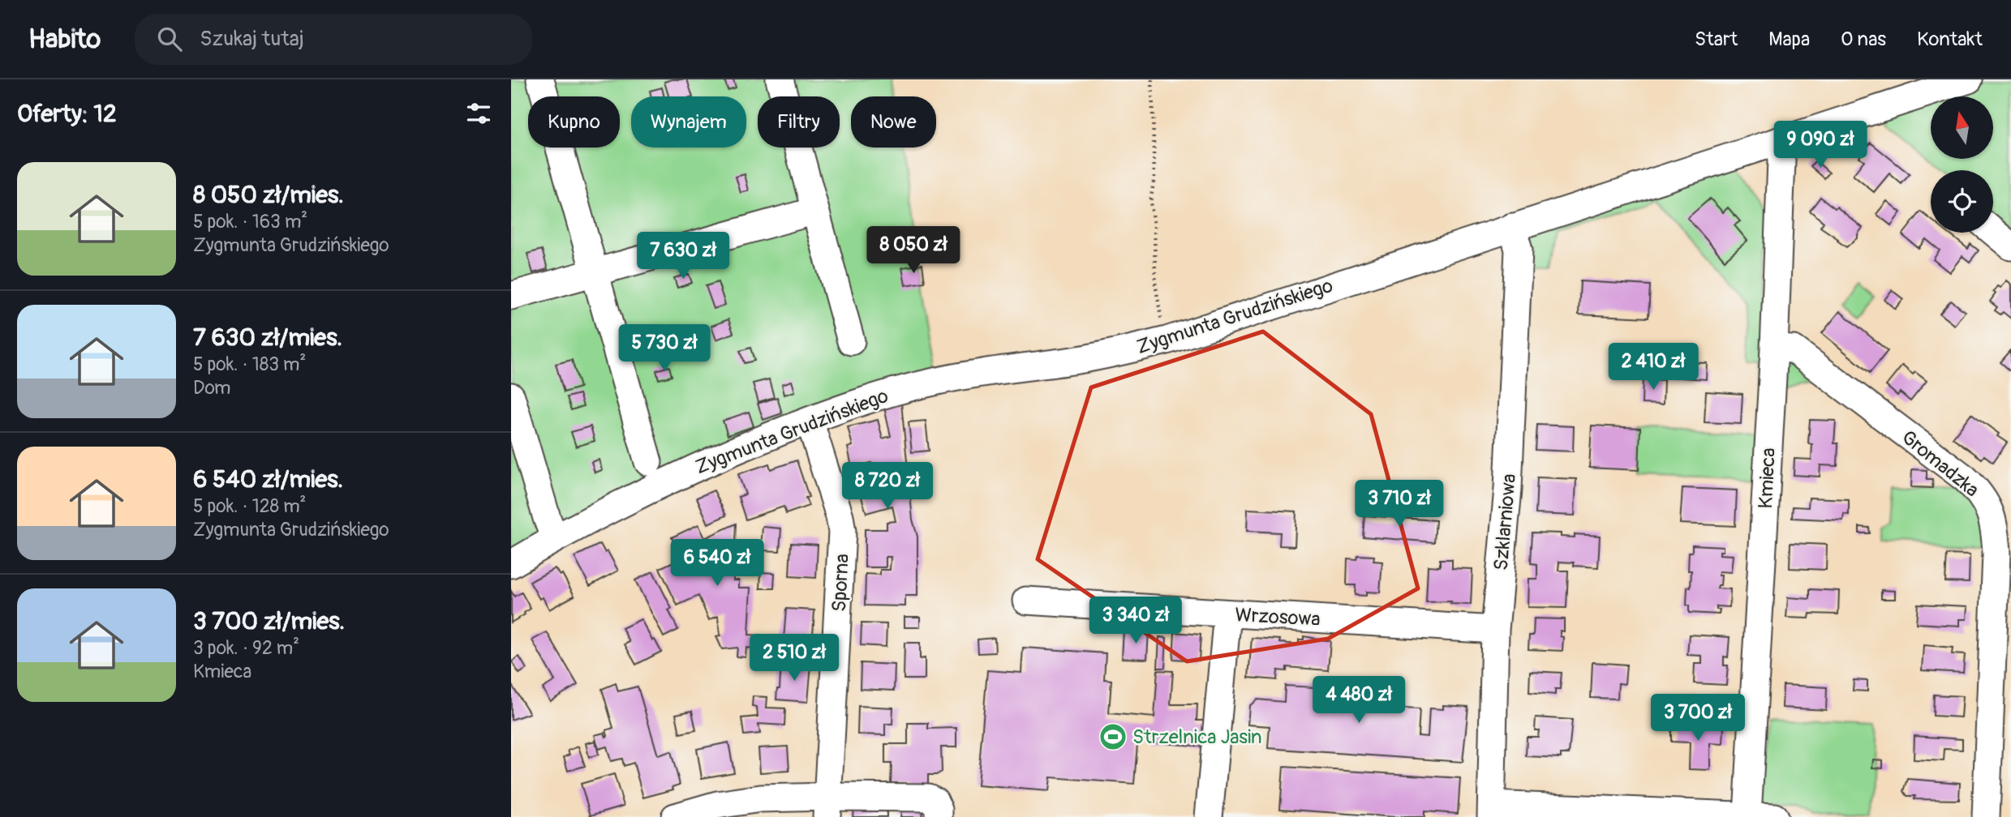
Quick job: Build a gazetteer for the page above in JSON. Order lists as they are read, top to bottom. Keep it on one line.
{"streets":{"street":["Zygmunta Grudzińskiego","Gromadzka","Kmieca","Szklarniowa","Sporna","Wrzosowa"]},"crossings":[["Zygmunta Grudzińskiego","Kmieca"],["Zygmunta Grudzińskiego","Szklarniowa"],["Zygmunta Grudzińskiego","Sporna"],["Gromadzka","Kmieca"],["Szklarniowa","Wrzosowa"]],"places":{"sports":["Strzelnica Jasin"]},"north":"top","page":{"header":"Habito","search":"Szukaj tutaj","nav":["Start","Mapa","O nas","Kontakt"],"heading":"Oferty: 12","chip":["Kupno","Wynajem","Filtry","Nowe"],"price":["9 090 zł","8 050 zł","7 630 zł","5 730 zł","2 410 zł","8 720 zł","3 710 zł","6 540 zł","3 340 zł","2 510 zł","4 480 zł","3 700 zł"],"list":[{"name":"8 050 zł/mies.","note":"5 pok. · 163 m² · Zygmunta Grudzińskiego"},{"name":"7 630 zł/mies.","note":"5 pok. · 183 m² · Dom"},{"name":"6 540 zł/mies.","note":"5 pok. · 128 m² · Zygmunta Grudzińskiego"},{"name":"3 700 zł/mies.","note":"3 pok. · 92 m² · Kmieca"}]}}
